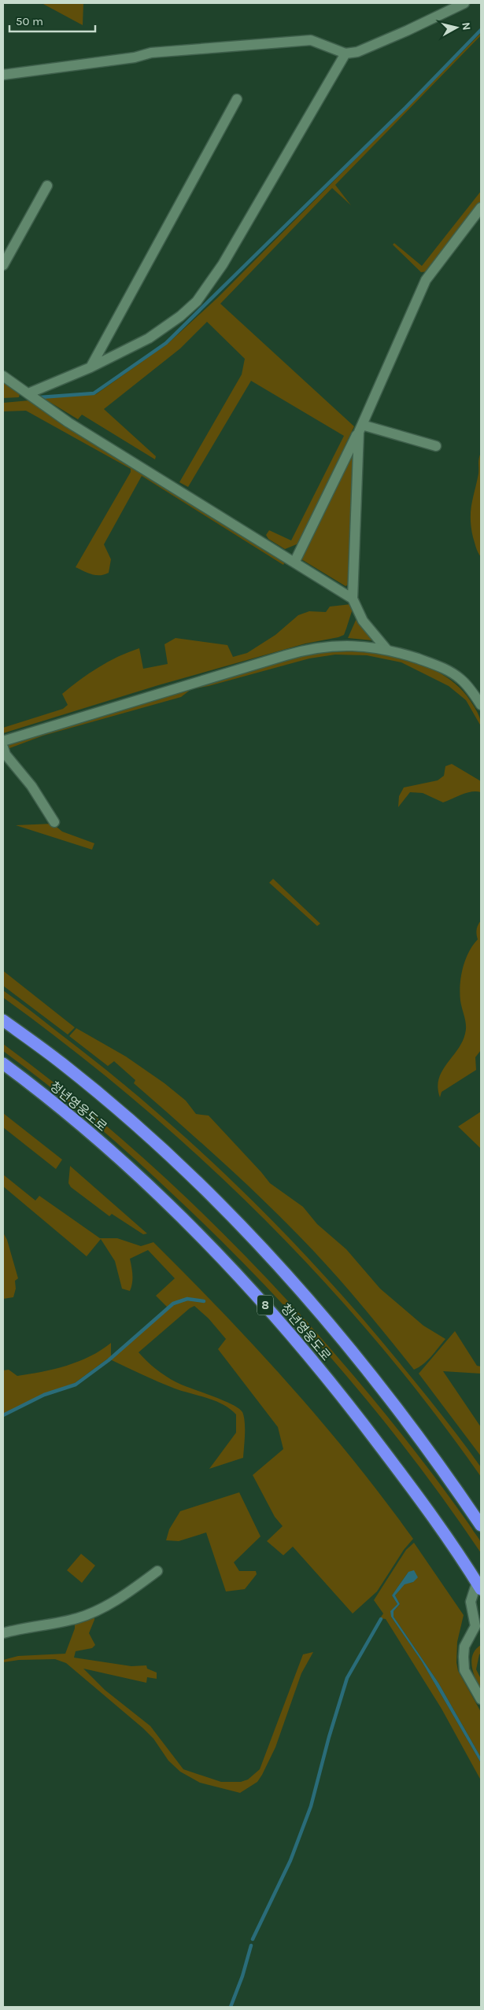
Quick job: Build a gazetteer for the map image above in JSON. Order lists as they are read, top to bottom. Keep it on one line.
{"streets":{"highway":["청년영웅도로","8"]},"scale_bar":"50 m","north":"right"}
